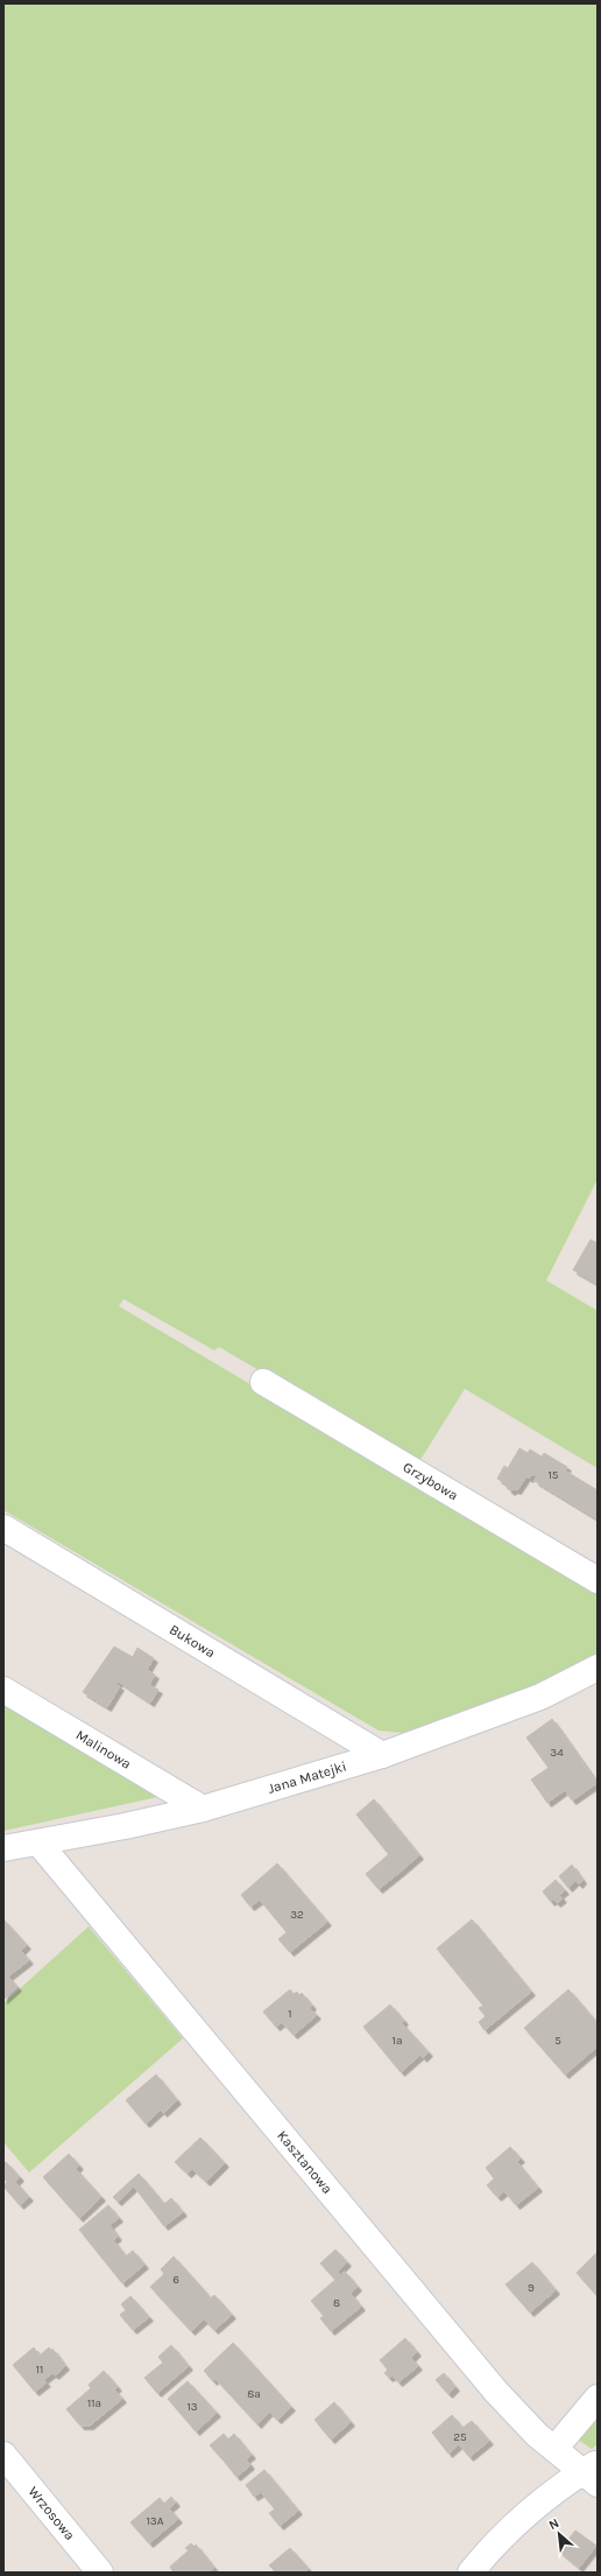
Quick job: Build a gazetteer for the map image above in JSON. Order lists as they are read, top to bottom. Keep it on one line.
{"streets":{"street":["Grzybowa","Bukowa","Malinowa","Jana Matejki","Kasztanowa","Wrzosowa"]},"crossings":[["Bukowa","Jana Matejki"],["Malinowa","Jana Matejki"],["Jana Matejki","Kasztanowa"]],"house_numbers":["15","34","32","1","1a","5","6","9","8","11","8a","11a","13","25","13A"],"north":"top left"}
